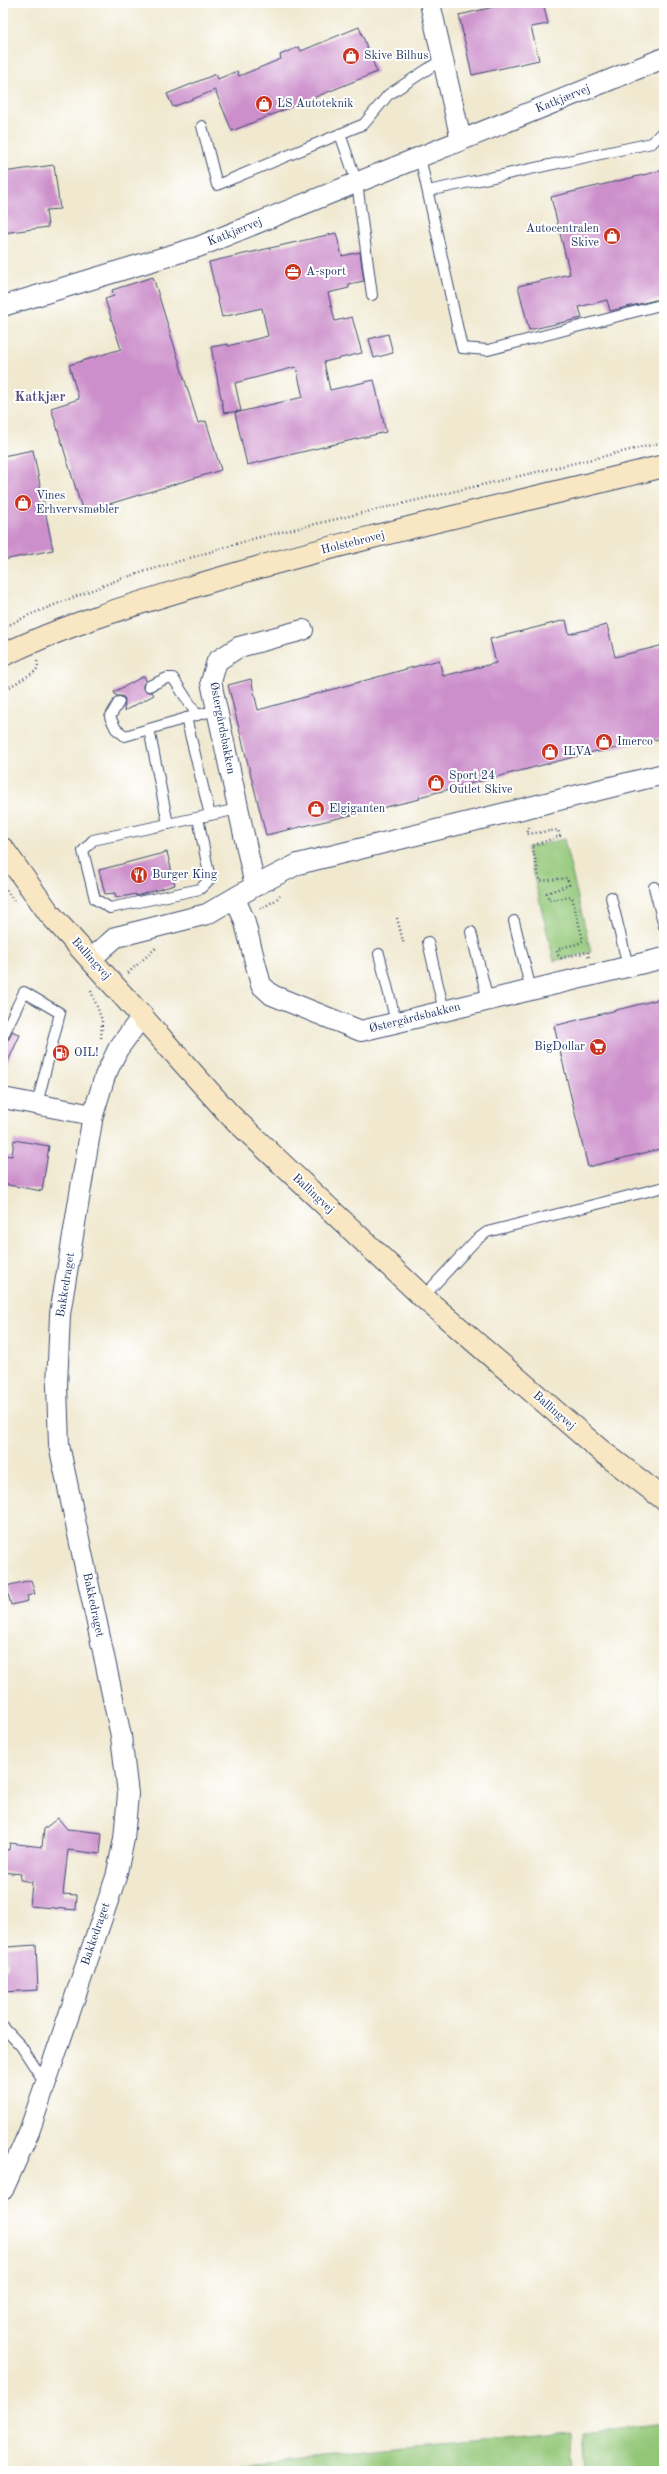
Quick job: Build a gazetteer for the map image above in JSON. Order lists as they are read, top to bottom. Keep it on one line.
{"streets":{"main road":["Holstebrovej","Ballingvej"],"street":["Katkjærvej","Østergårdsbakken","Bakkedraget"]},"crossings":[["Ballingvej","Bakkedraget"]],"districts":["Katkjær"],"places":{"shop":["Skive Bilhus","LS Autoteknik","Autocentralen Skive","Vines Erhvervsmøbler","Imerco","ILVA","Sport 24 Outlet Skive","Elgiganten"],"office":["A-sport"],"restaurant":["Burger King"],"supermarket":["BigDollar"],"fuel station":["OIL!"]}}
